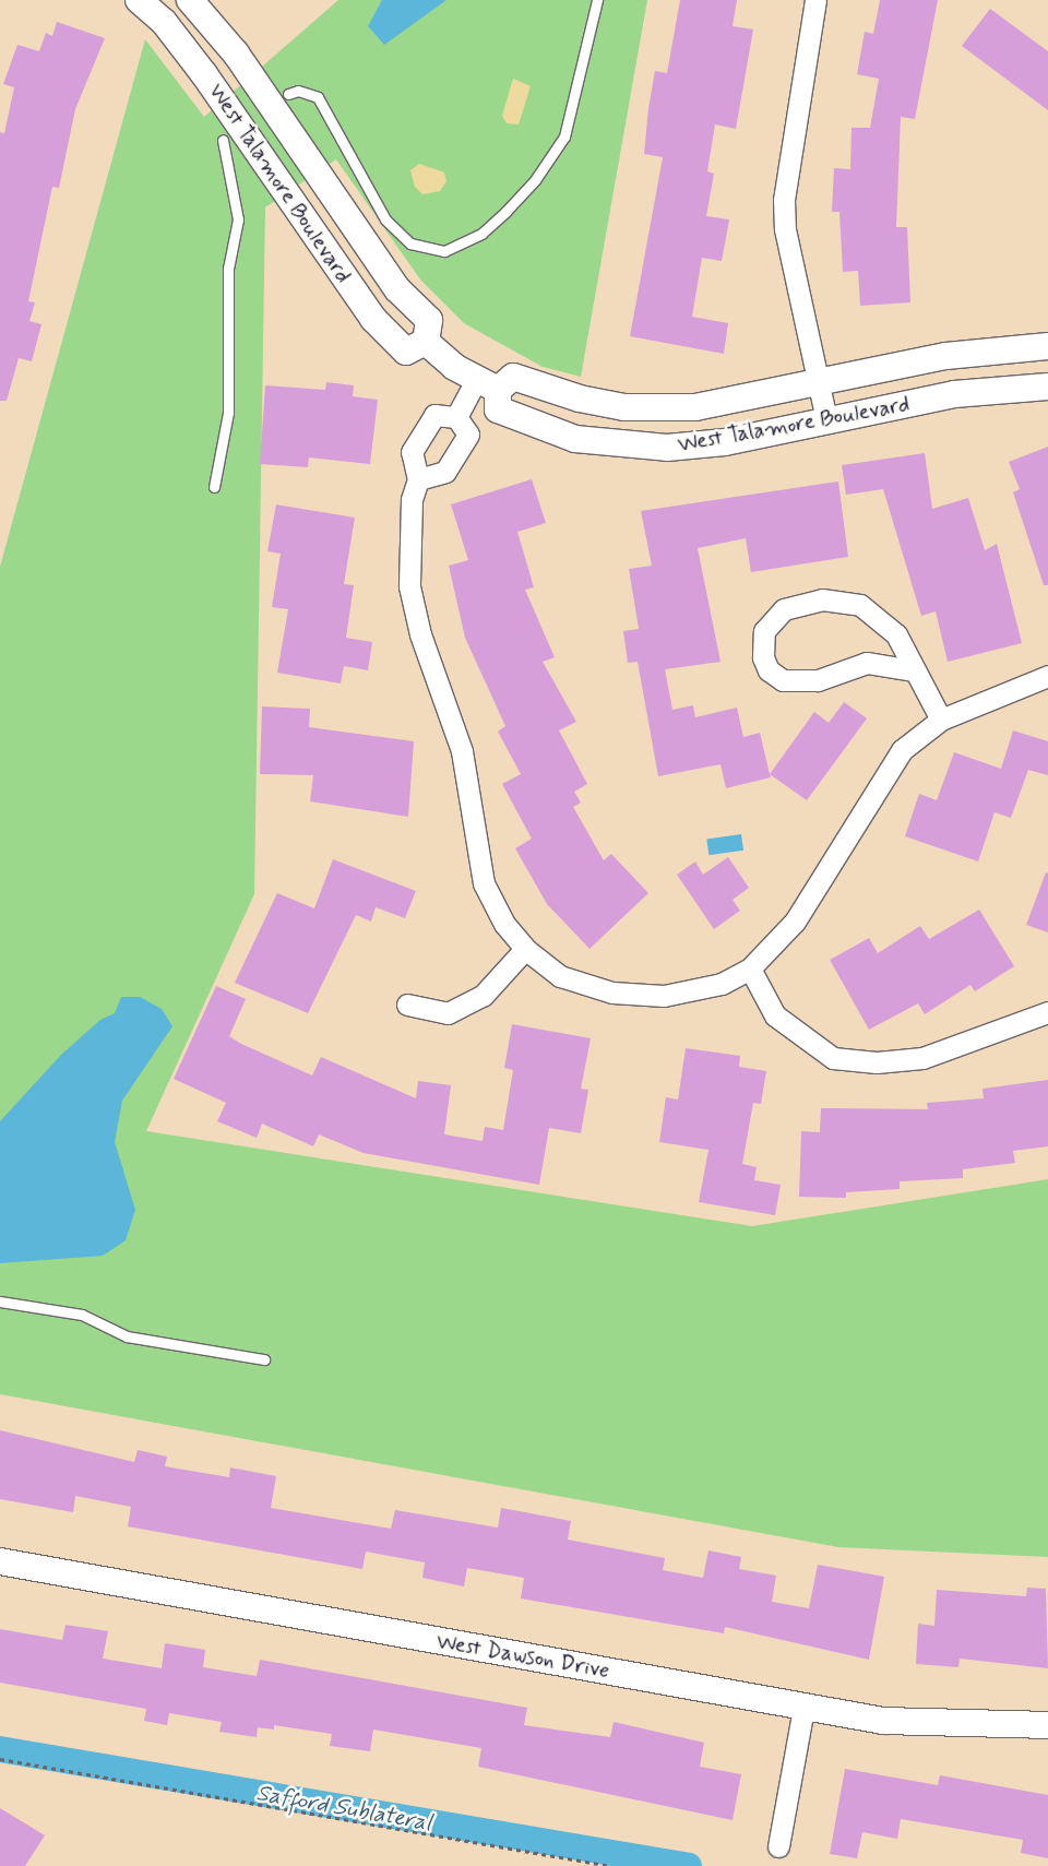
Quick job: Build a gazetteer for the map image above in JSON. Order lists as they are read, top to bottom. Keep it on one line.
{"streets":{"street":["West Talamore Boulevard","West Dawson Drive"]},"water":["Safford Sublateral"]}
